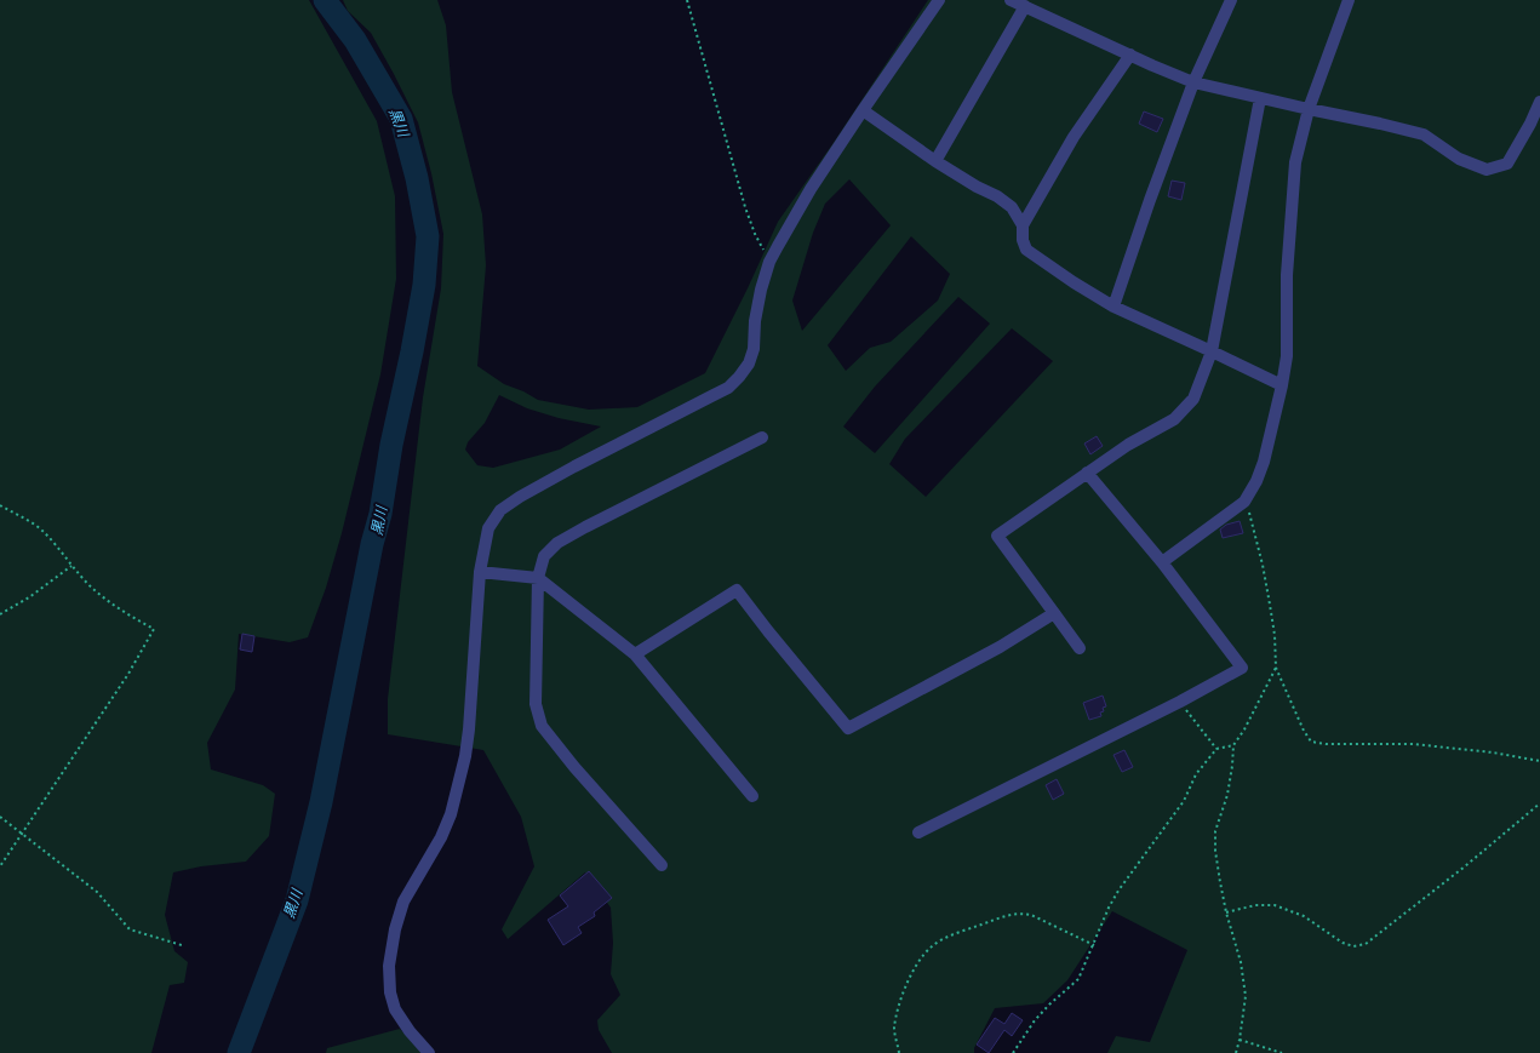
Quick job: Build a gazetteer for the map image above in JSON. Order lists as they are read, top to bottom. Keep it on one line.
{"water":["黒川"]}
